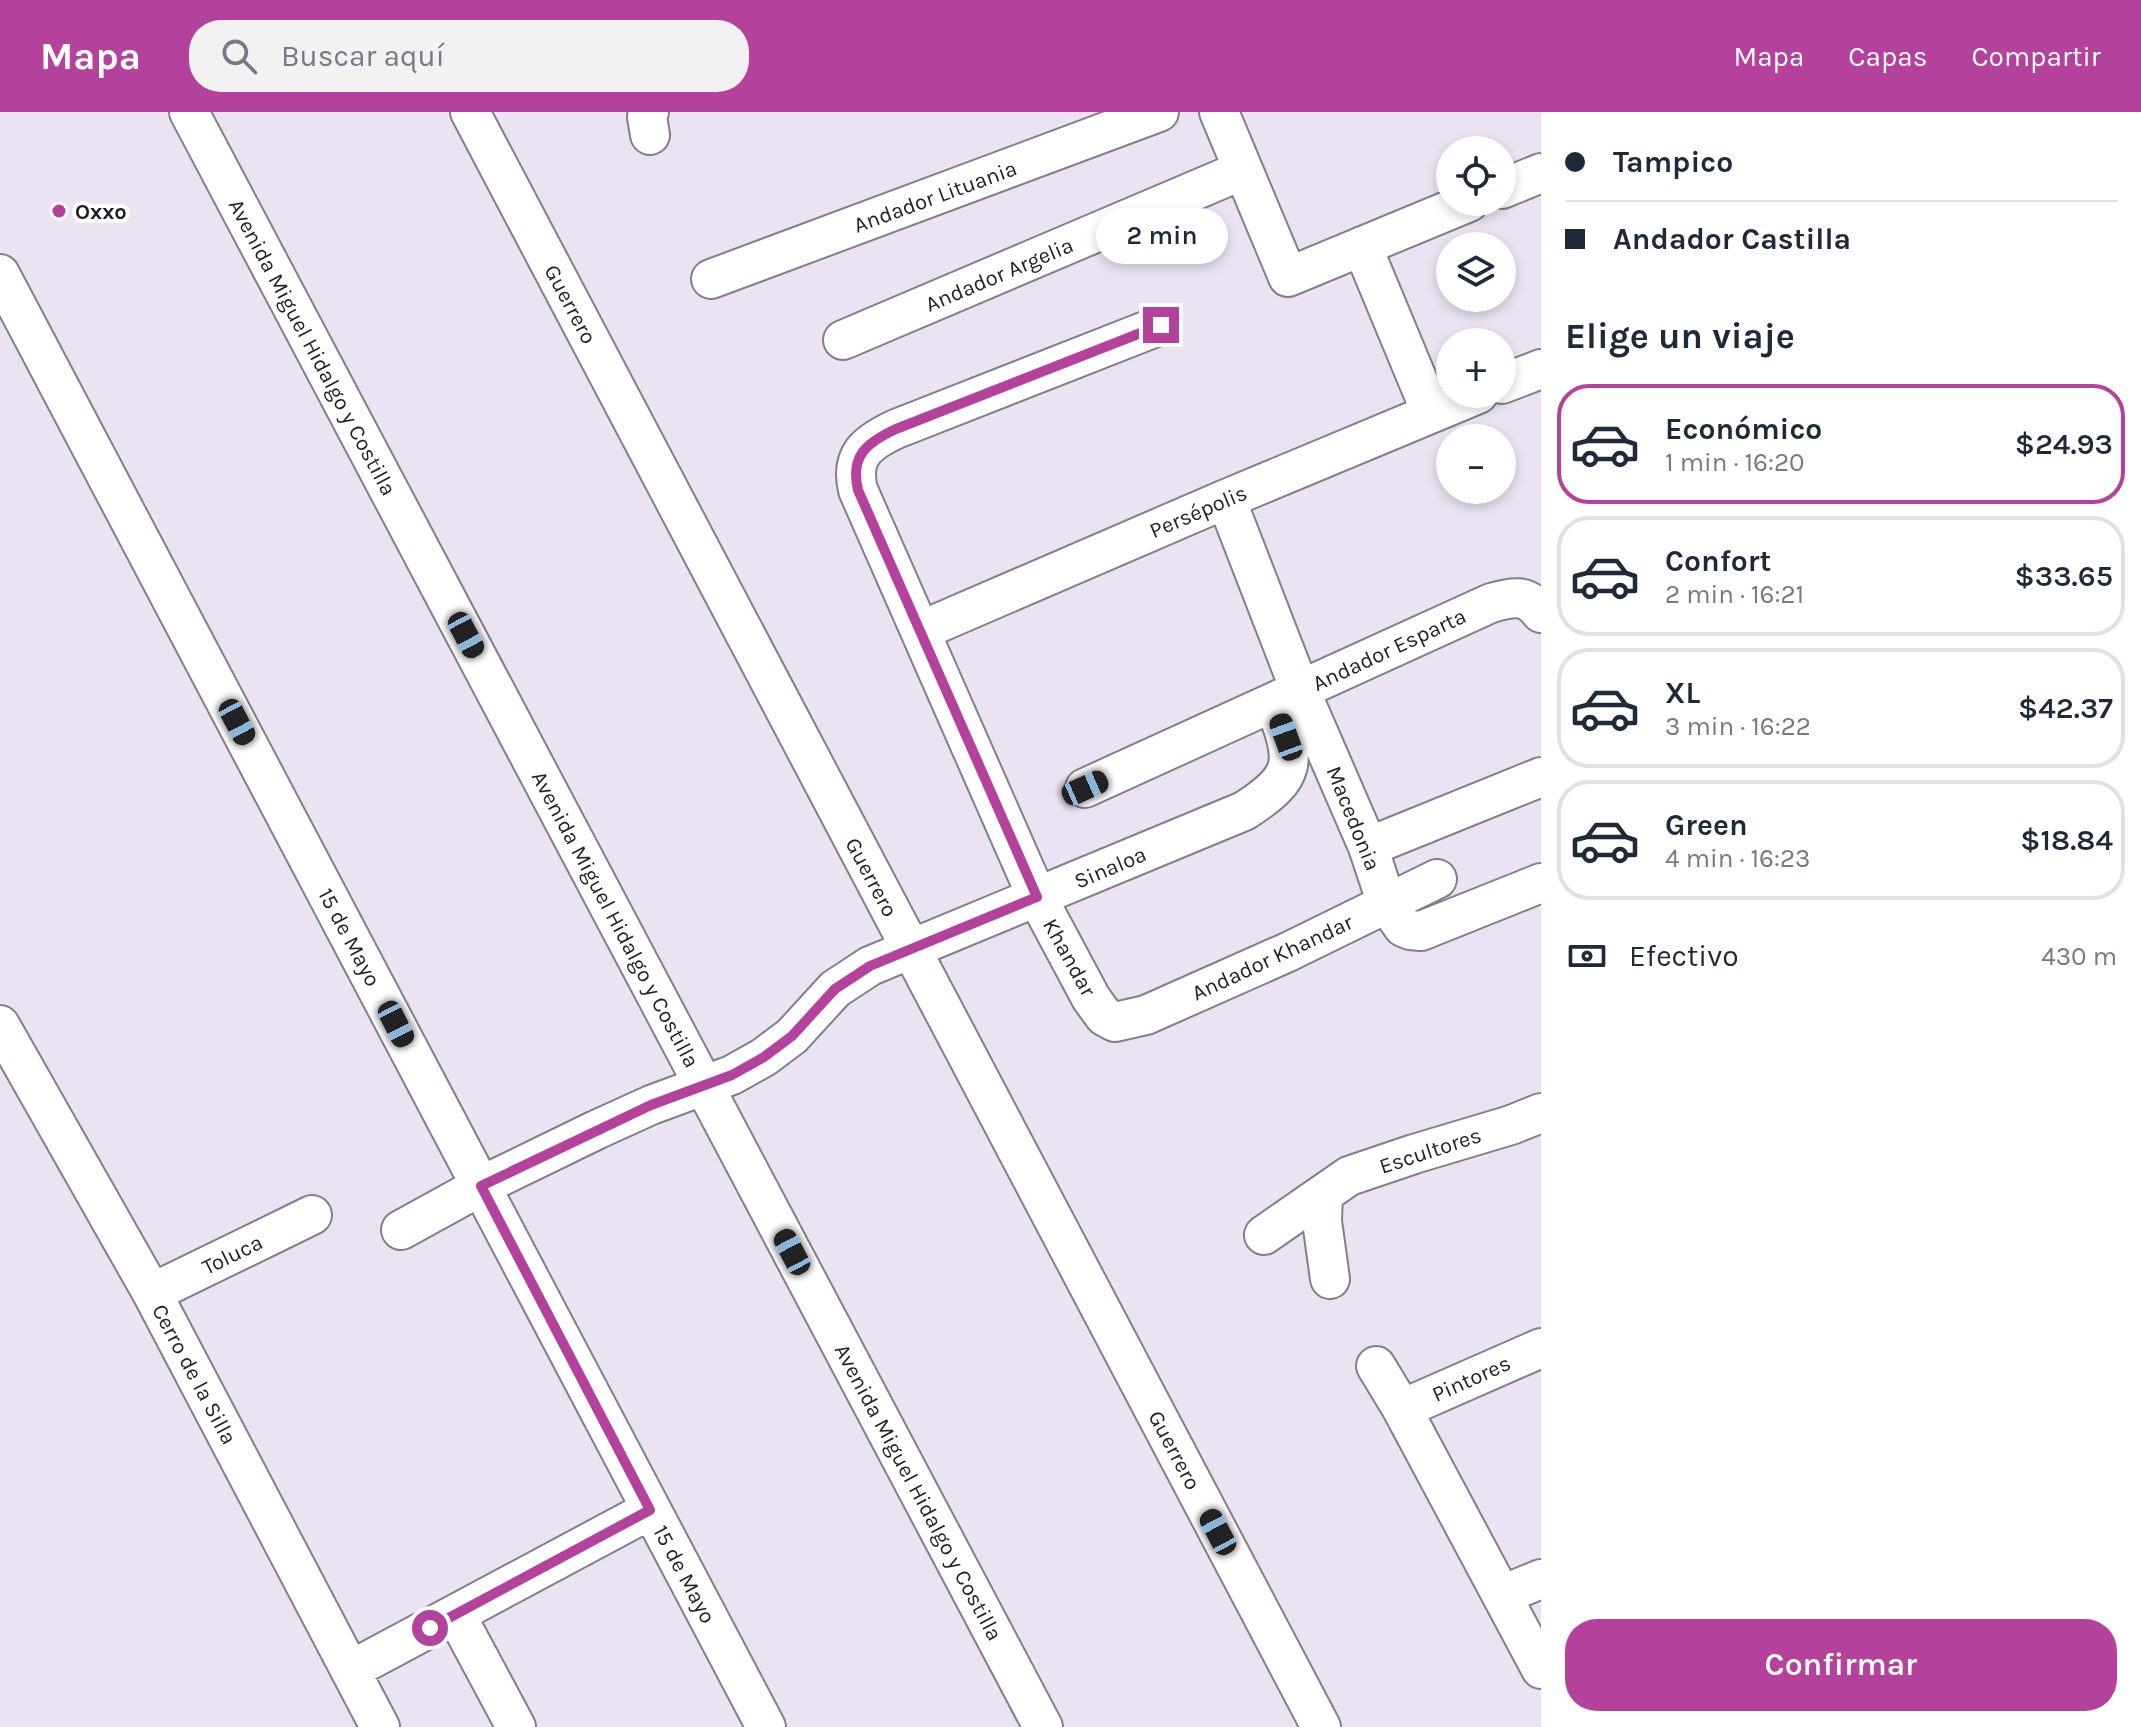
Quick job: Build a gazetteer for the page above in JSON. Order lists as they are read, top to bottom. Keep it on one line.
{"streets":{"street":["Andador Lituania","Andador Argelia","Guerrero","Avenida Miguel Hidalgo y Costilla","Persépolis","Andador Esparta","Macedonia","Sinaloa","15 de Mayo","Khandar","Andador Khandar","Escultores","Toluca","Cerro de la Silla","Pintores"]},"crossings":[["Guerrero","Sinaloa"],["Avenida Miguel Hidalgo y Costilla","Sinaloa"],["Persépolis","Khandar"],["Andador Esparta","Macedonia"],["Andador Esparta","Sinaloa"],["Macedonia","Sinaloa"],["Macedonia","Andador Khandar"],["Sinaloa","Khandar"],["Khandar","Andador Khandar"],["Toluca","Cerro de la Silla"]],"places":["Oxxo"],"page":{"header":"Mapa","search":"Buscar aquí","nav":["Mapa","Capas","Compartir"],"banner":["Tampico","Andador Castilla"],"map_buttons":["+","−"],"bubble":"2 min","heading":"Elige un viaje","list":[{"name":"Económico","note":"1 min · 16:20","value":"$24.93"},{"name":"Confort","note":"2 min · 16:21","value":"$33.65"},{"name":"XL","note":"3 min · 16:22","value":"$42.37"},{"name":"Green","note":"4 min · 16:23","value":"$18.84"}],"pay":["Efectivo","430 m"],"buttons":"Confirmar"}}
